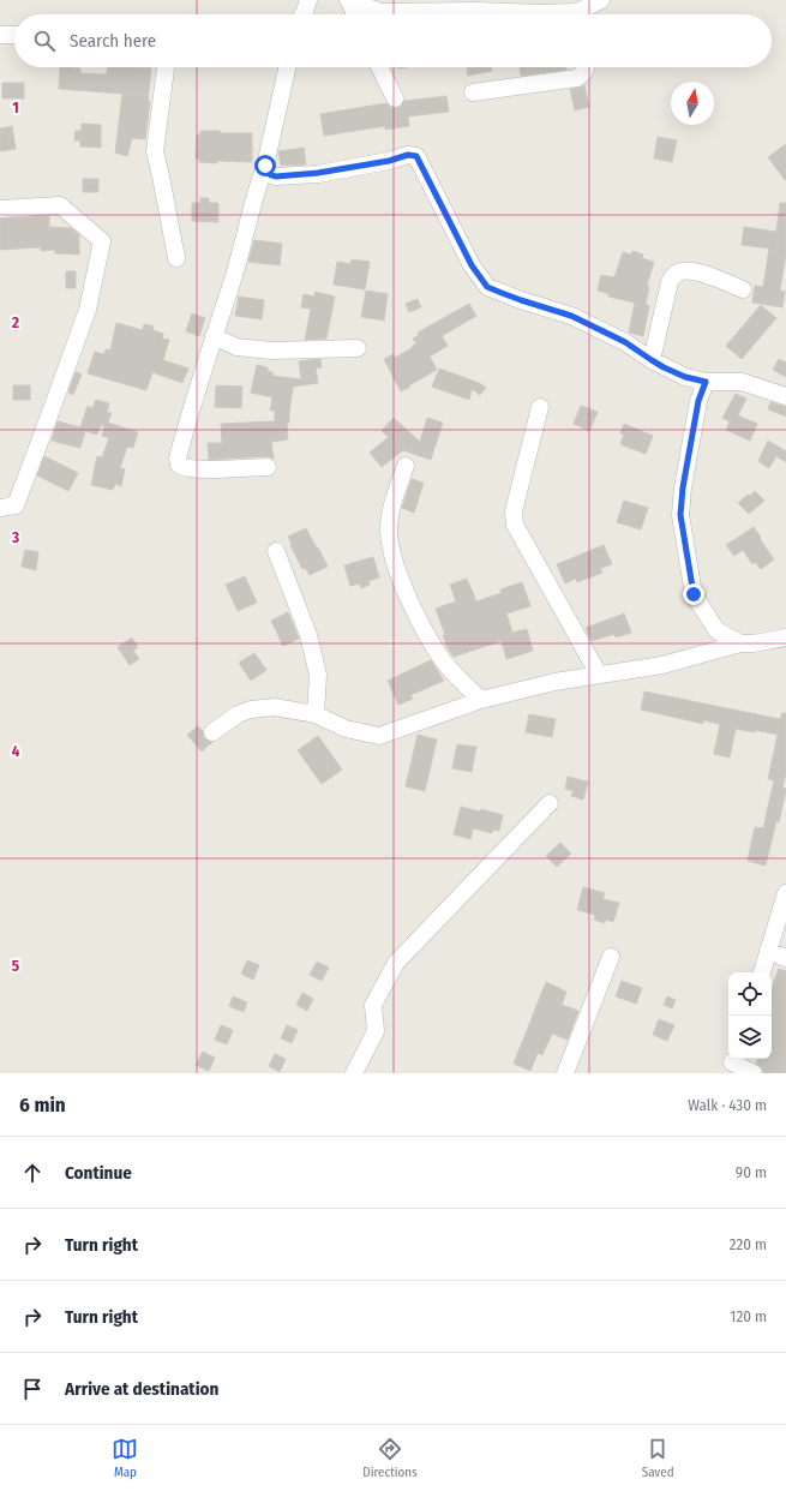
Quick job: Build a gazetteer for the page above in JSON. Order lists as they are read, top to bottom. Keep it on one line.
{"north":"top","page":{"search":"Search here","heading":["6 min","Walk · 430 m"],"list":[["Continue","90 m"],["Turn right","220 m"],["Turn right","120 m"],"Arrive at destination"],"nav":["Map","Directions","Saved"]},"grid":{"rows":["1","2","3","4","5"]}}
